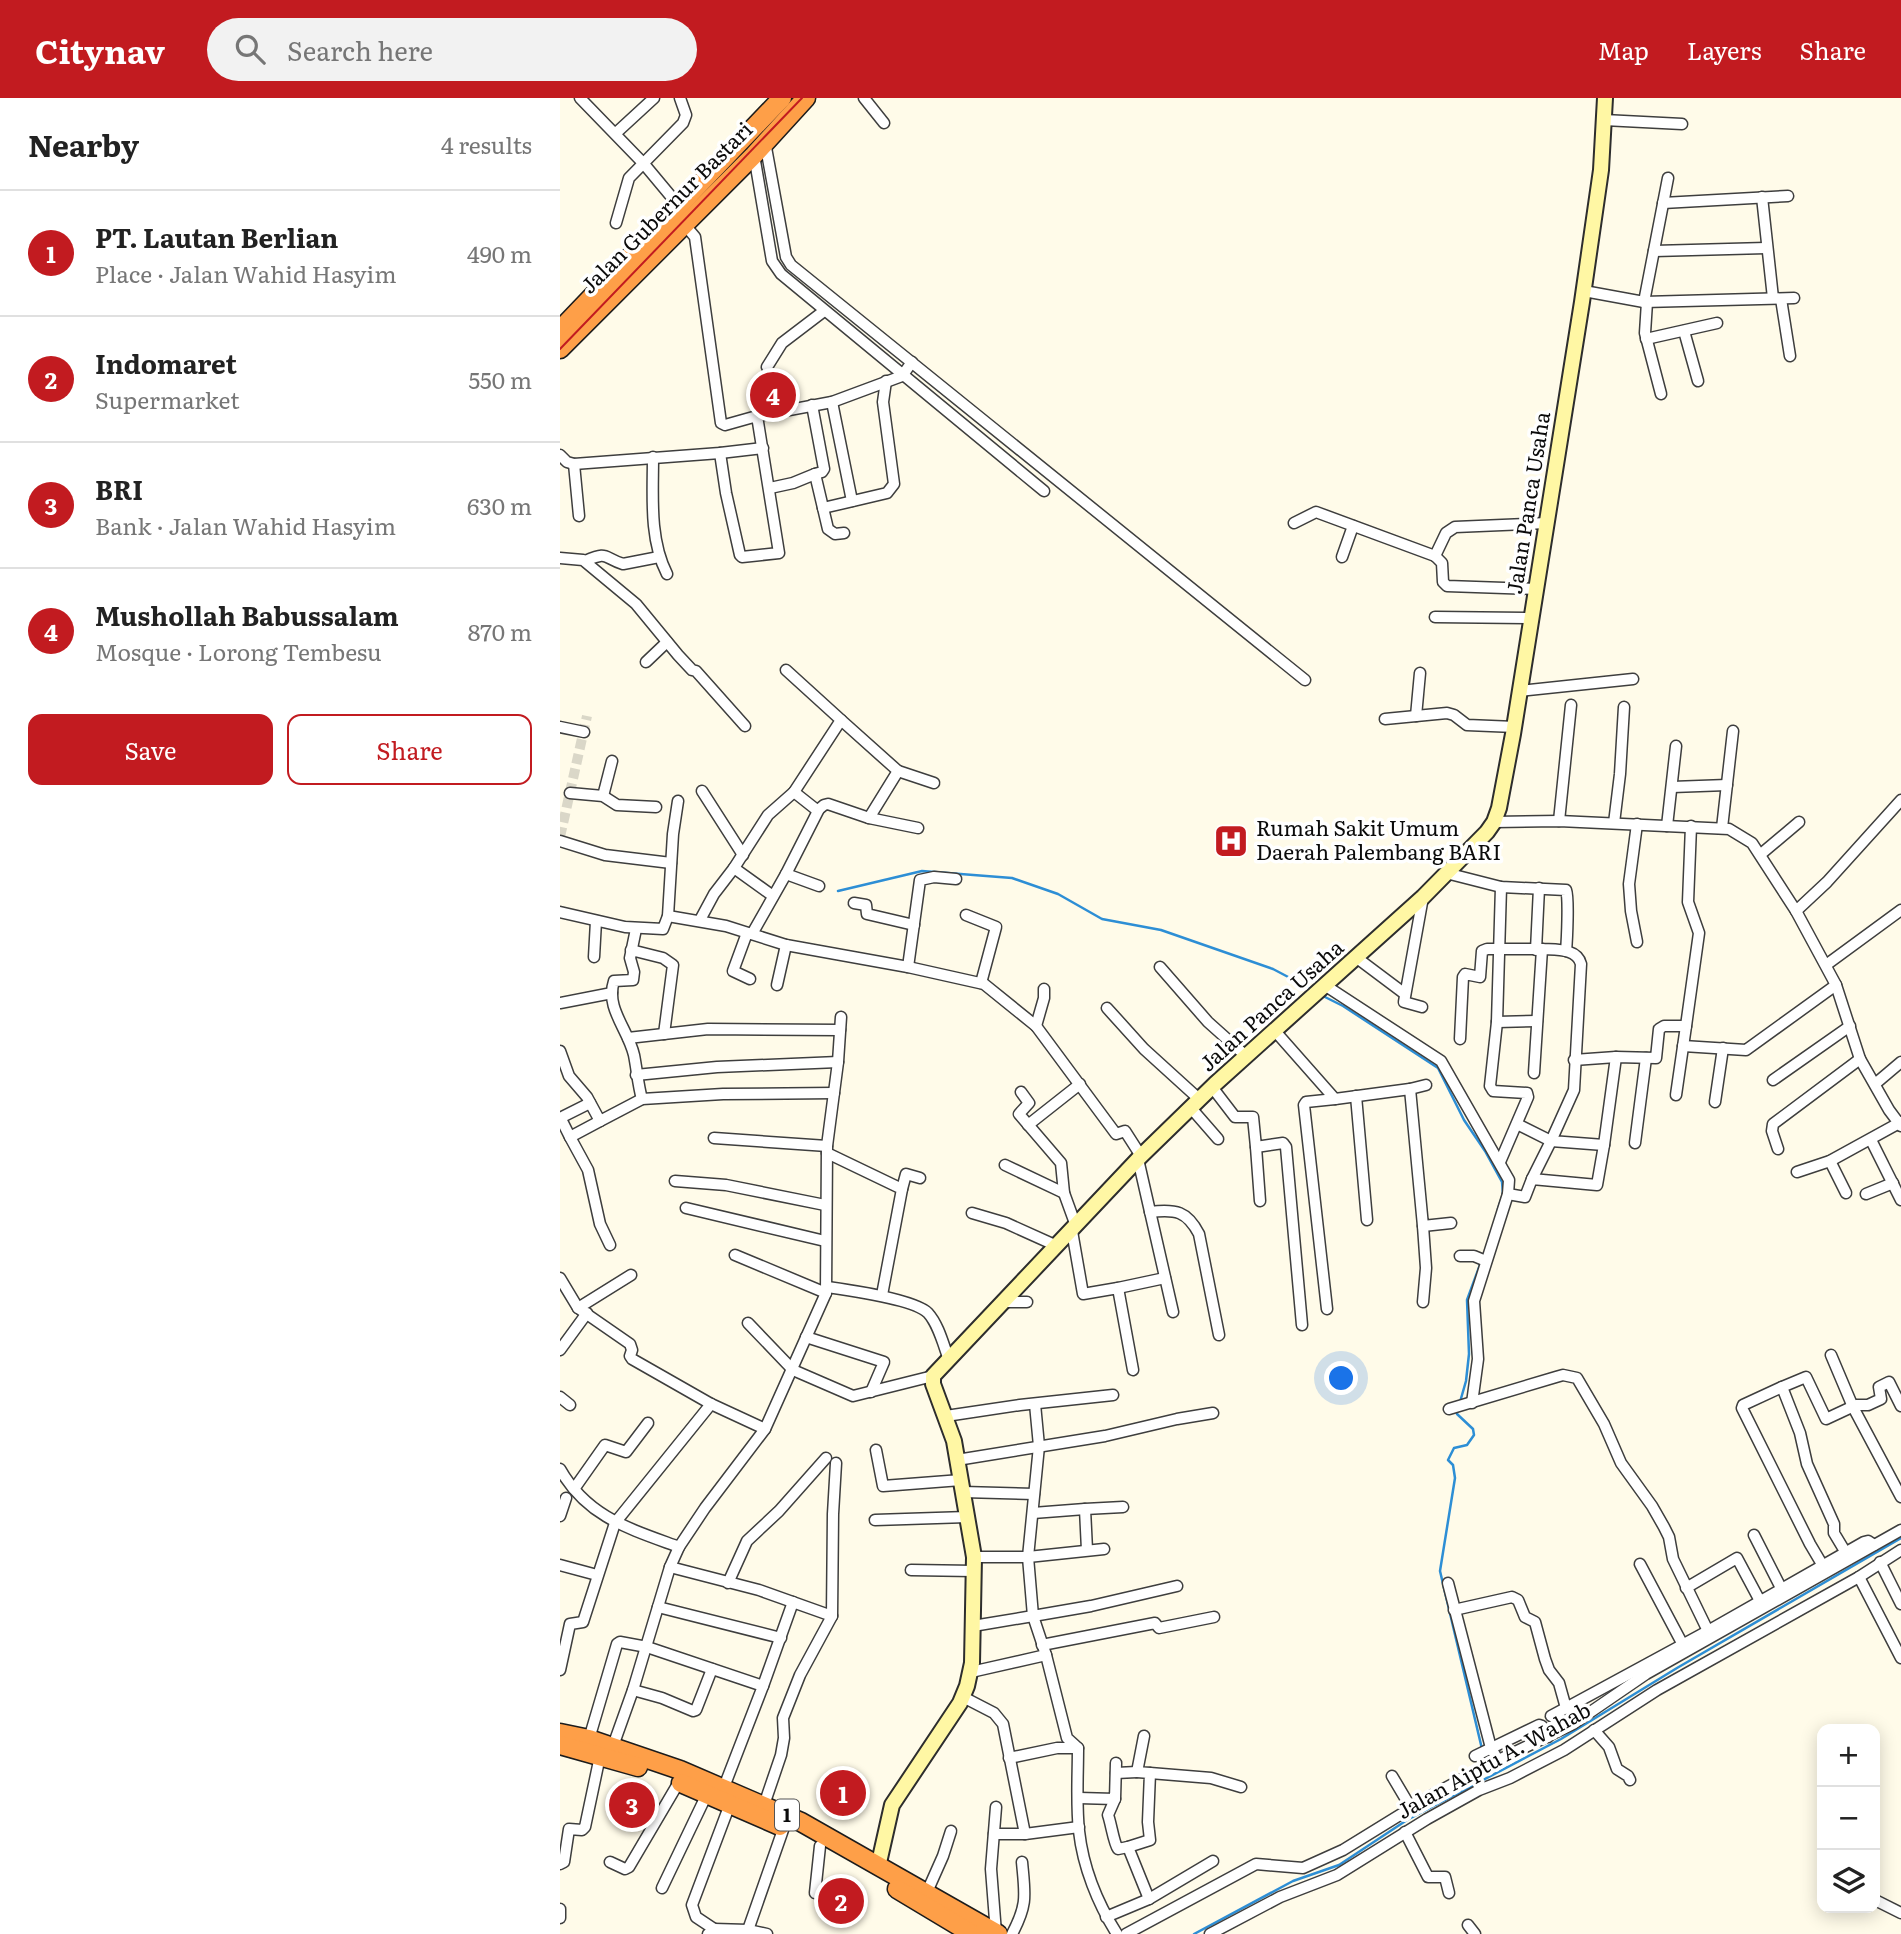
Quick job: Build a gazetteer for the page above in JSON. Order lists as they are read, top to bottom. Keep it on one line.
{"streets":{"highway":["Jalan Gubernur Bastari","1"],"street":["Jalan Panca Usaha","Jalan Aiptu A. Wahab"]},"places":{"hospital":["Rumah Sakit Umum Daerah Palembang BARI"]},"page":{"header":"Citynav","search":"Search here","nav":["Map","Layers","Share"],"heading":["Nearby","4 results"],"list":[{"mark":"1","name":"PT. Lautan Berlian","note":"Place · Jalan Wahid Hasyim","value":"490 m"},{"mark":"2","name":"Indomaret","note":"Supermarket","value":"550 m"},{"mark":"3","name":"BRI","note":"Bank · Jalan Wahid Hasyim","value":"630 m"},{"mark":"4","name":"Mushollah Babussalam","note":"Mosque · Lorong Tembesu","value":"870 m"}],"pins":["4","1","3","2"],"buttons":["Save","Share"],"map_buttons":["+","−"]}}
